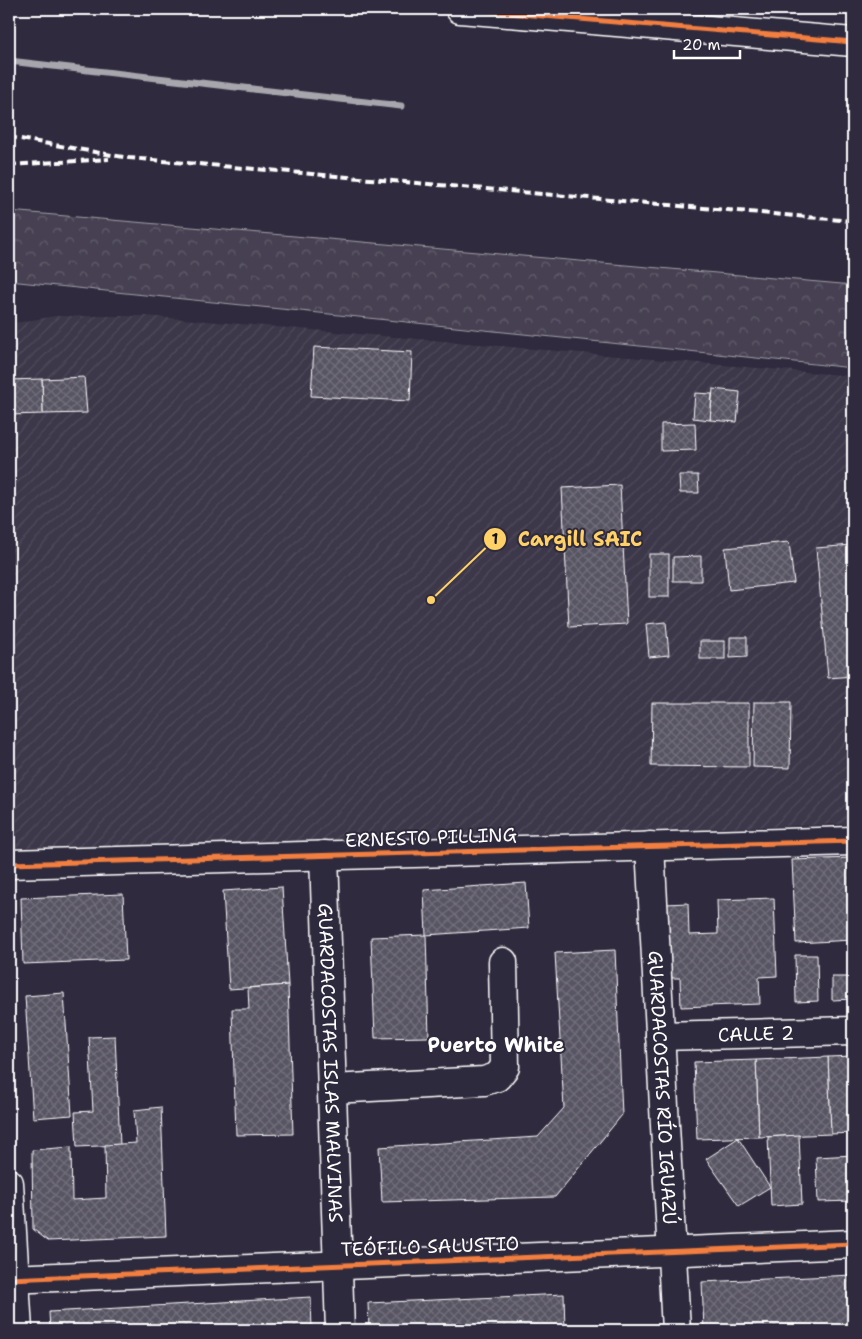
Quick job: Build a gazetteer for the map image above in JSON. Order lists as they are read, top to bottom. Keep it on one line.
{"streets":{"street":["ERNESTO PILLING","CALLE 2","GUARDACOSTAS ISLAS MALVINAS","GUARDACOSTAS RÍO IGUAZÚ","TEÓFILO SALUSTIO"]},"crossings":[["ERNESTO PILLING","GUARDACOSTAS ISLAS MALVINAS"],["ERNESTO PILLING","GUARDACOSTAS RÍO IGUAZÚ"],["CALLE 2","GUARDACOSTAS RÍO IGUAZÚ"],["GUARDACOSTAS ISLAS MALVINAS","TEÓFILO SALUSTIO"],["GUARDACOSTAS RÍO IGUAZÚ","TEÓFILO SALUSTIO"]],"districts":["Puerto White"],"places":["Cargill SAIC"],"scale_bar":"20 m"}
